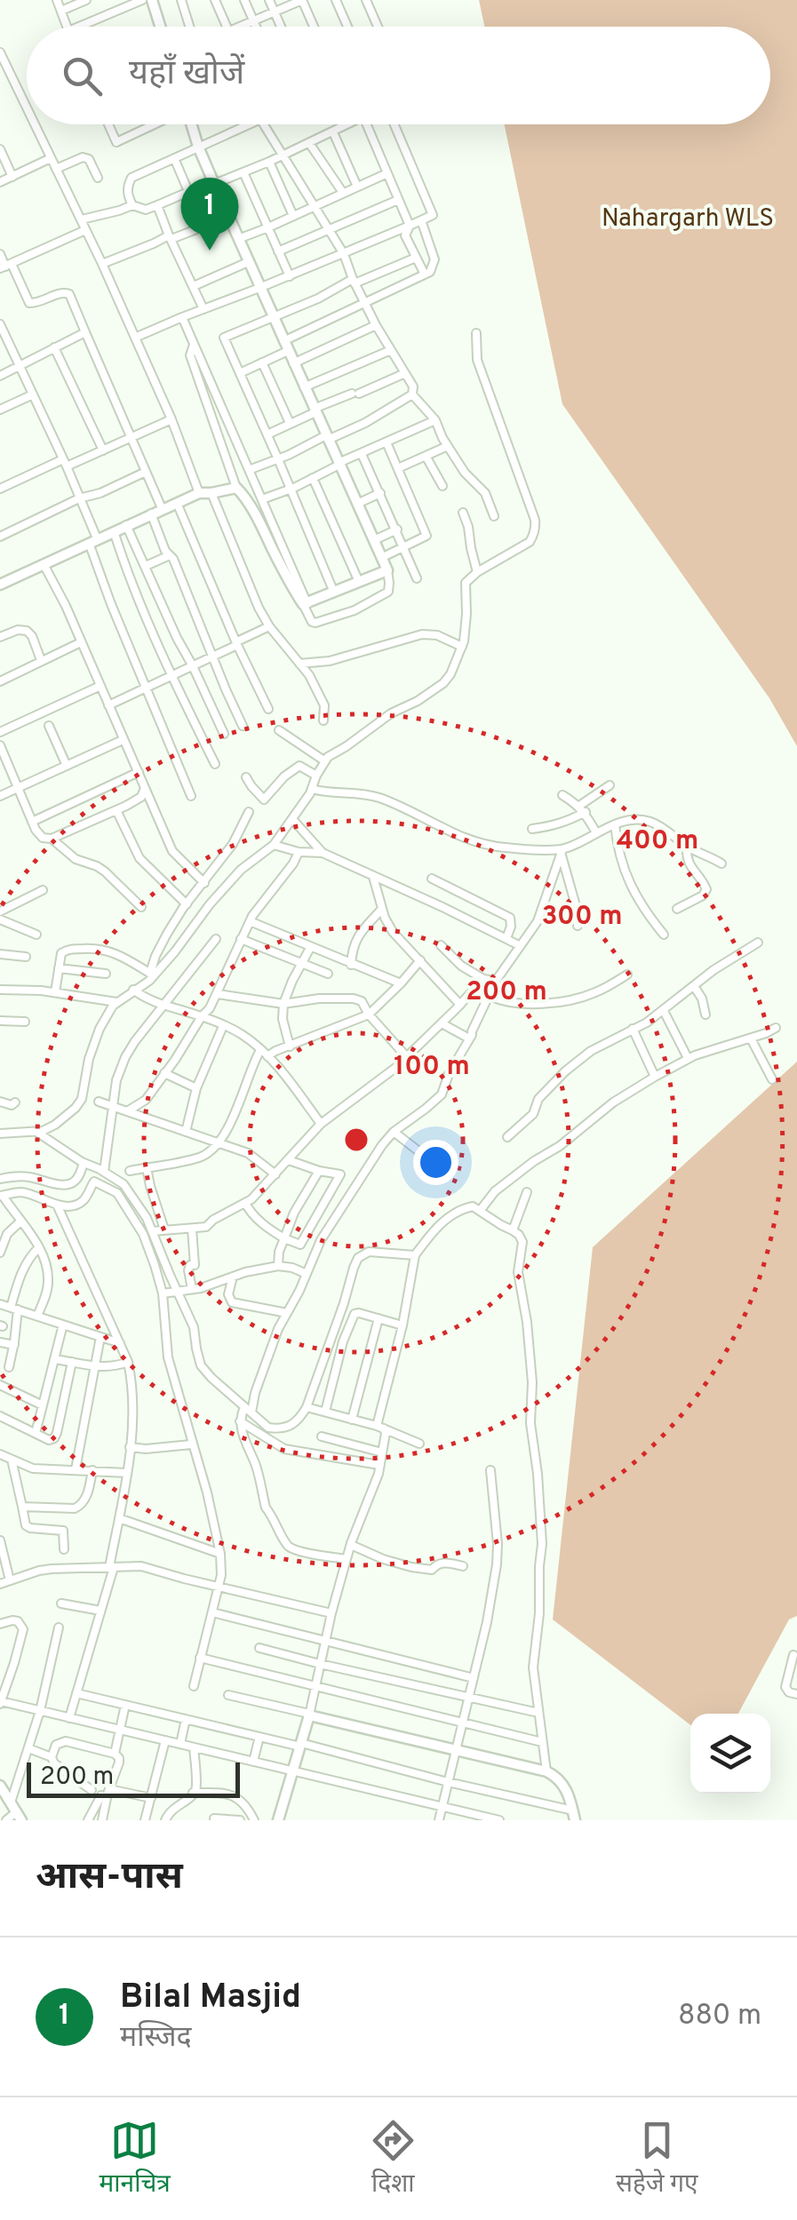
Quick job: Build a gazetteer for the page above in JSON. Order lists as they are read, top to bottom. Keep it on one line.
{"parks":["Nahargarh WLS"],"scale_bar":"200 m","page":{"search":"यहाँ खोजें","pins":"1","scale":"200 m","heading":"आस-पास","list":[{"mark":"1","name":"Bilal Masjid","note":"मस्जिद","value":"880 m"}],"nav":["मानचित्र","दिशा","सहेजे गए"]},"rings":["400 m","300 m","200 m","100 m"]}
